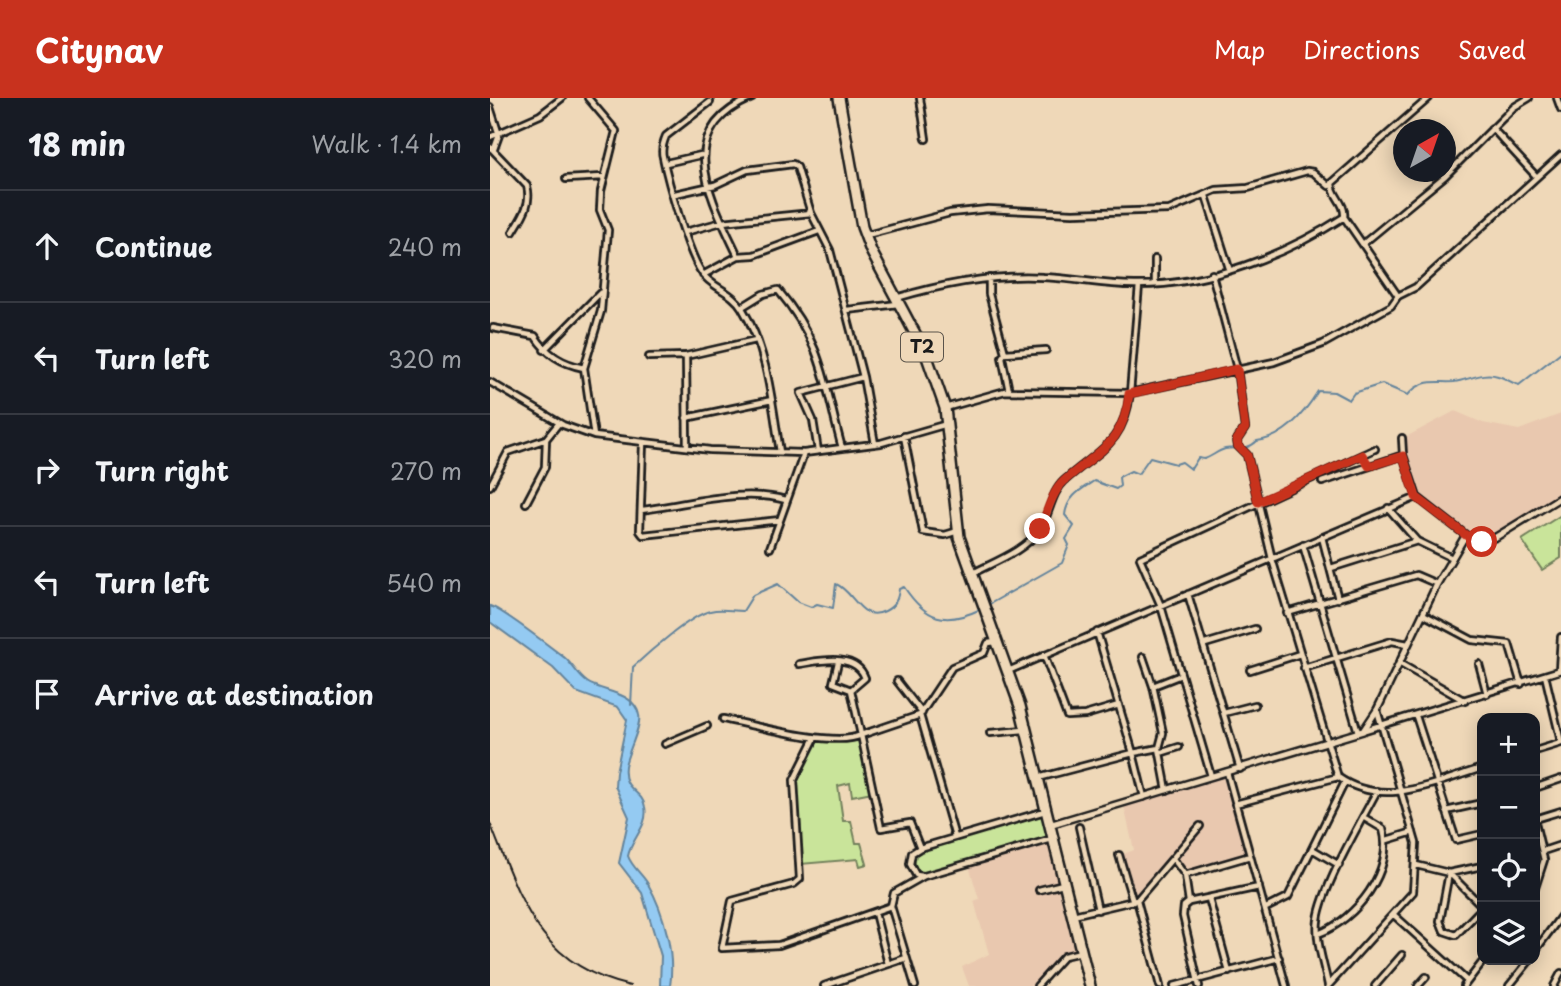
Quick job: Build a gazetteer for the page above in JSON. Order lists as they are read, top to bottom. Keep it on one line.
{"streets":{"highway":["T2"]},"north":"top right","page":{"header":"Citynav","nav":["Map","Directions","Saved"],"heading":["18 min","Walk · 1.4 km"],"list":[["Continue","240 m"],["Turn left","320 m"],["Turn right","270 m"],["Turn left","540 m"],"Arrive at destination"],"map_buttons":["+","−"]}}
